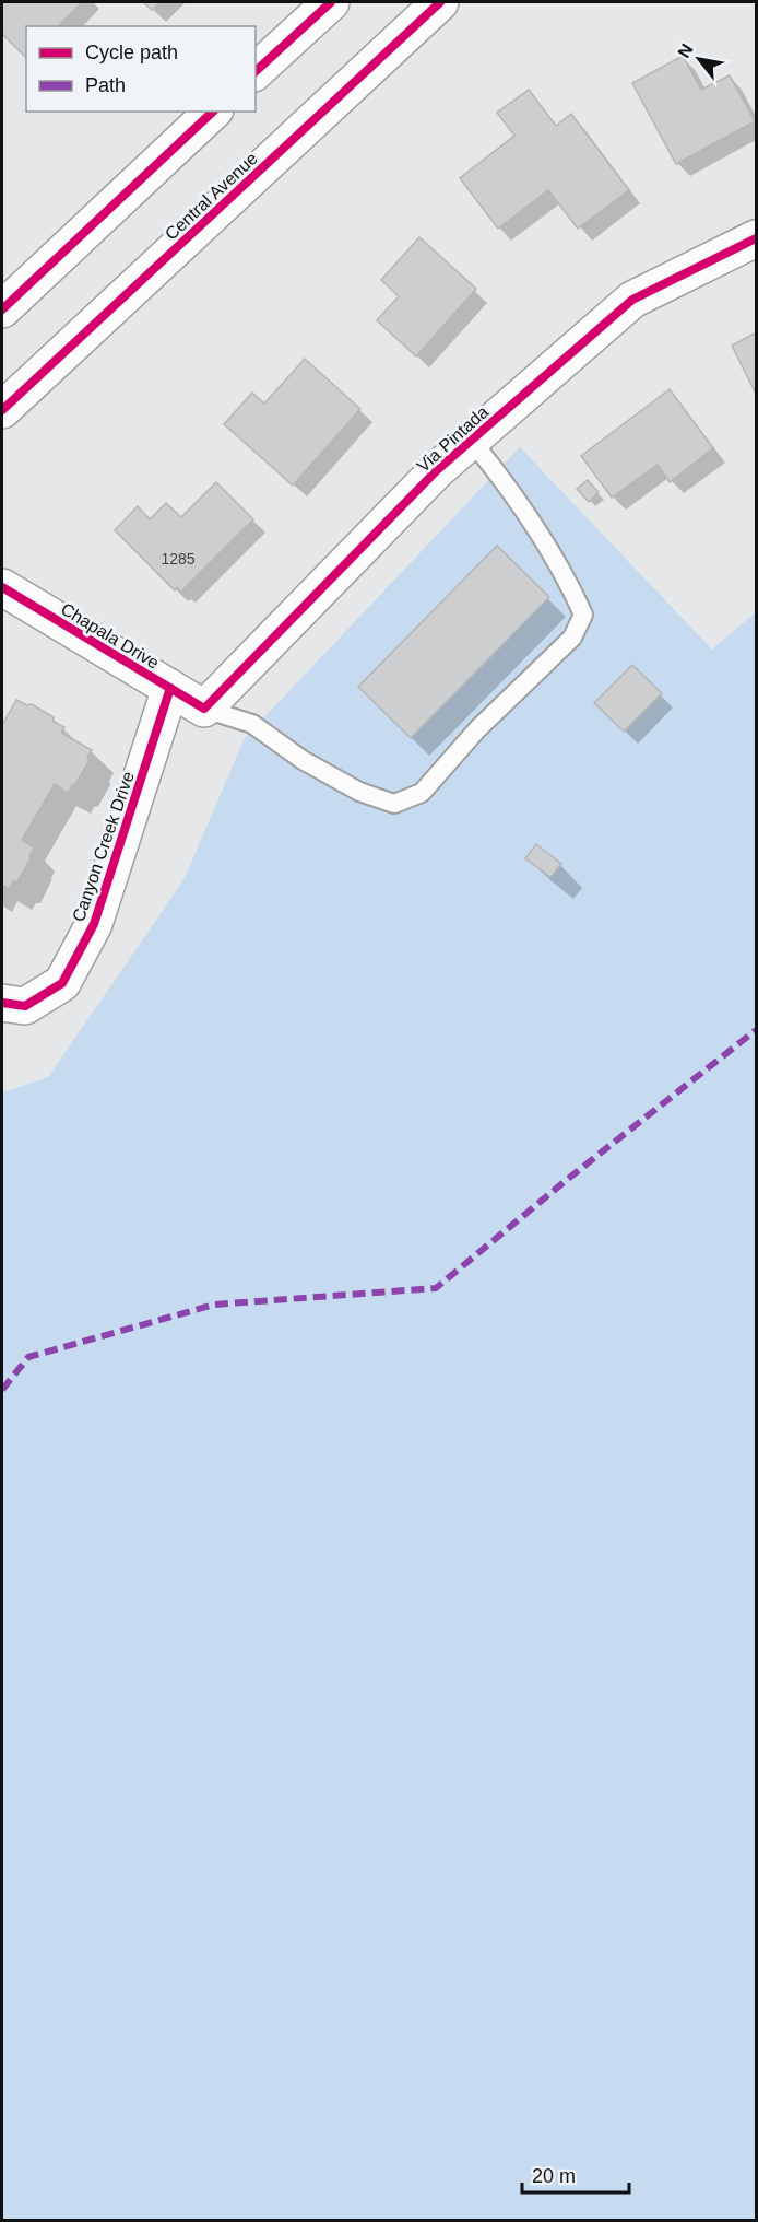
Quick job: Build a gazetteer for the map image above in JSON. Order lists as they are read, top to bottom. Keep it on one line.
{"streets":{"street":["Central Avenue","Via Pintada","Chapala Drive","Canyon Creek Drive"]},"crossings":[["Via Pintada","Chapala Drive"],["Chapala Drive","Canyon Creek Drive"]],"house_numbers":["1285"],"legend":["Cycle path","Path"],"scale_bar":"20 m","north":"top left"}
